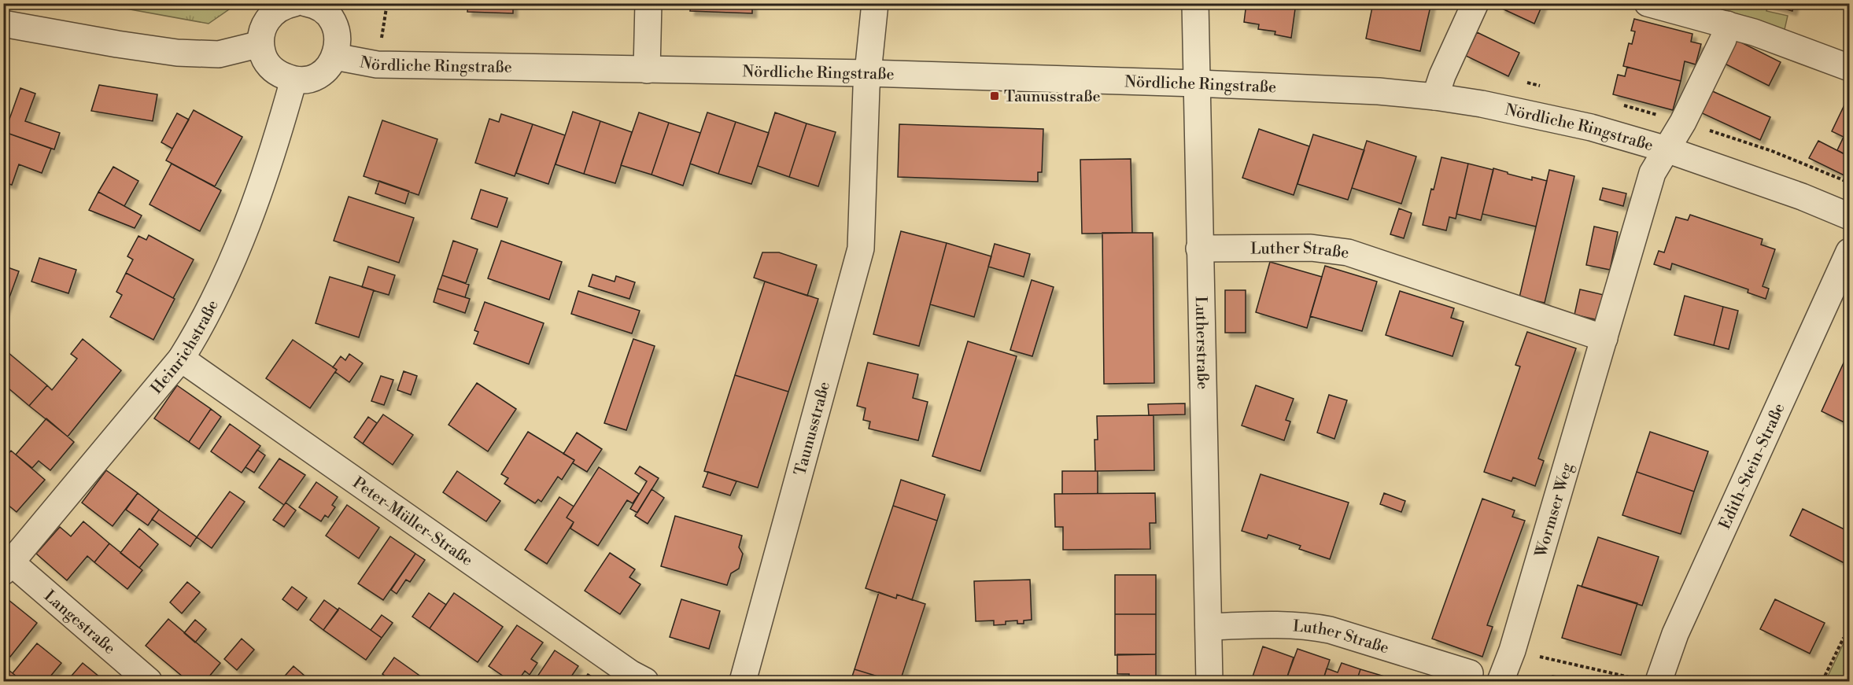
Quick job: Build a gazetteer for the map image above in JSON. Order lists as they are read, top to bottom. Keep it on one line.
{"streets":{"street":["Nördliche Ringstraße","Luther Straße","Lutherstraße","Heinrichstraße","Taunusstraße","Edith-Stein-Straße","Wormser Weg","Peter-Müller-Straße","Langestraße"]},"crossings":[["Nördliche Ringstraße","Lutherstraße"],["Nördliche Ringstraße","Heinrichstraße"],["Nördliche Ringstraße","Taunusstraße"],["Nördliche Ringstraße","Wormser Weg"],["Luther Straße","Lutherstraße"],["Luther Straße","Wormser Weg"],["Heinrichstraße","Peter-Müller-Straße"],["Heinrichstraße","Langestraße"]],"places":{"transit":["Taunusstraße"]}}
